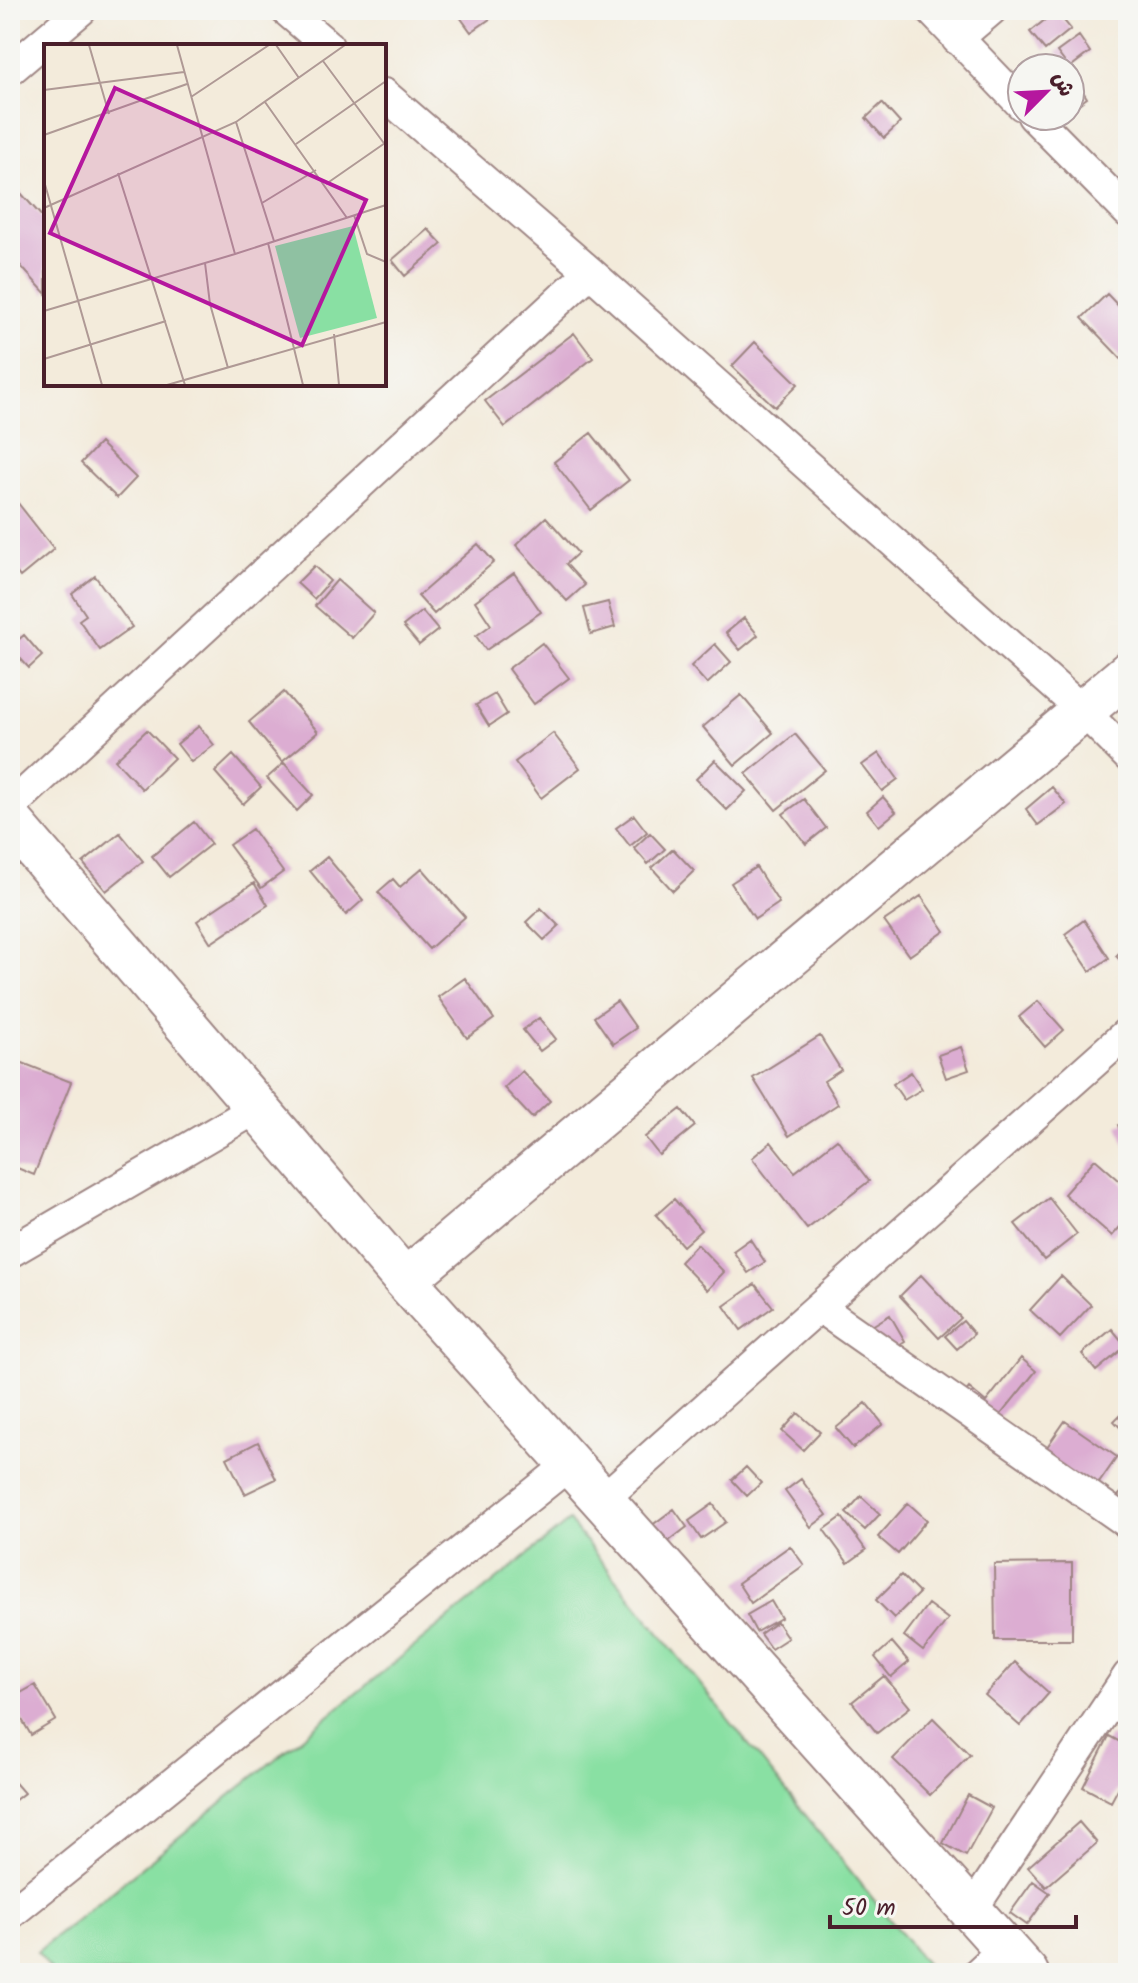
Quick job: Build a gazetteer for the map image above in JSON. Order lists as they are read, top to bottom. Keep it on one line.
{"scale_bar":"50 m","north":"top right"}
